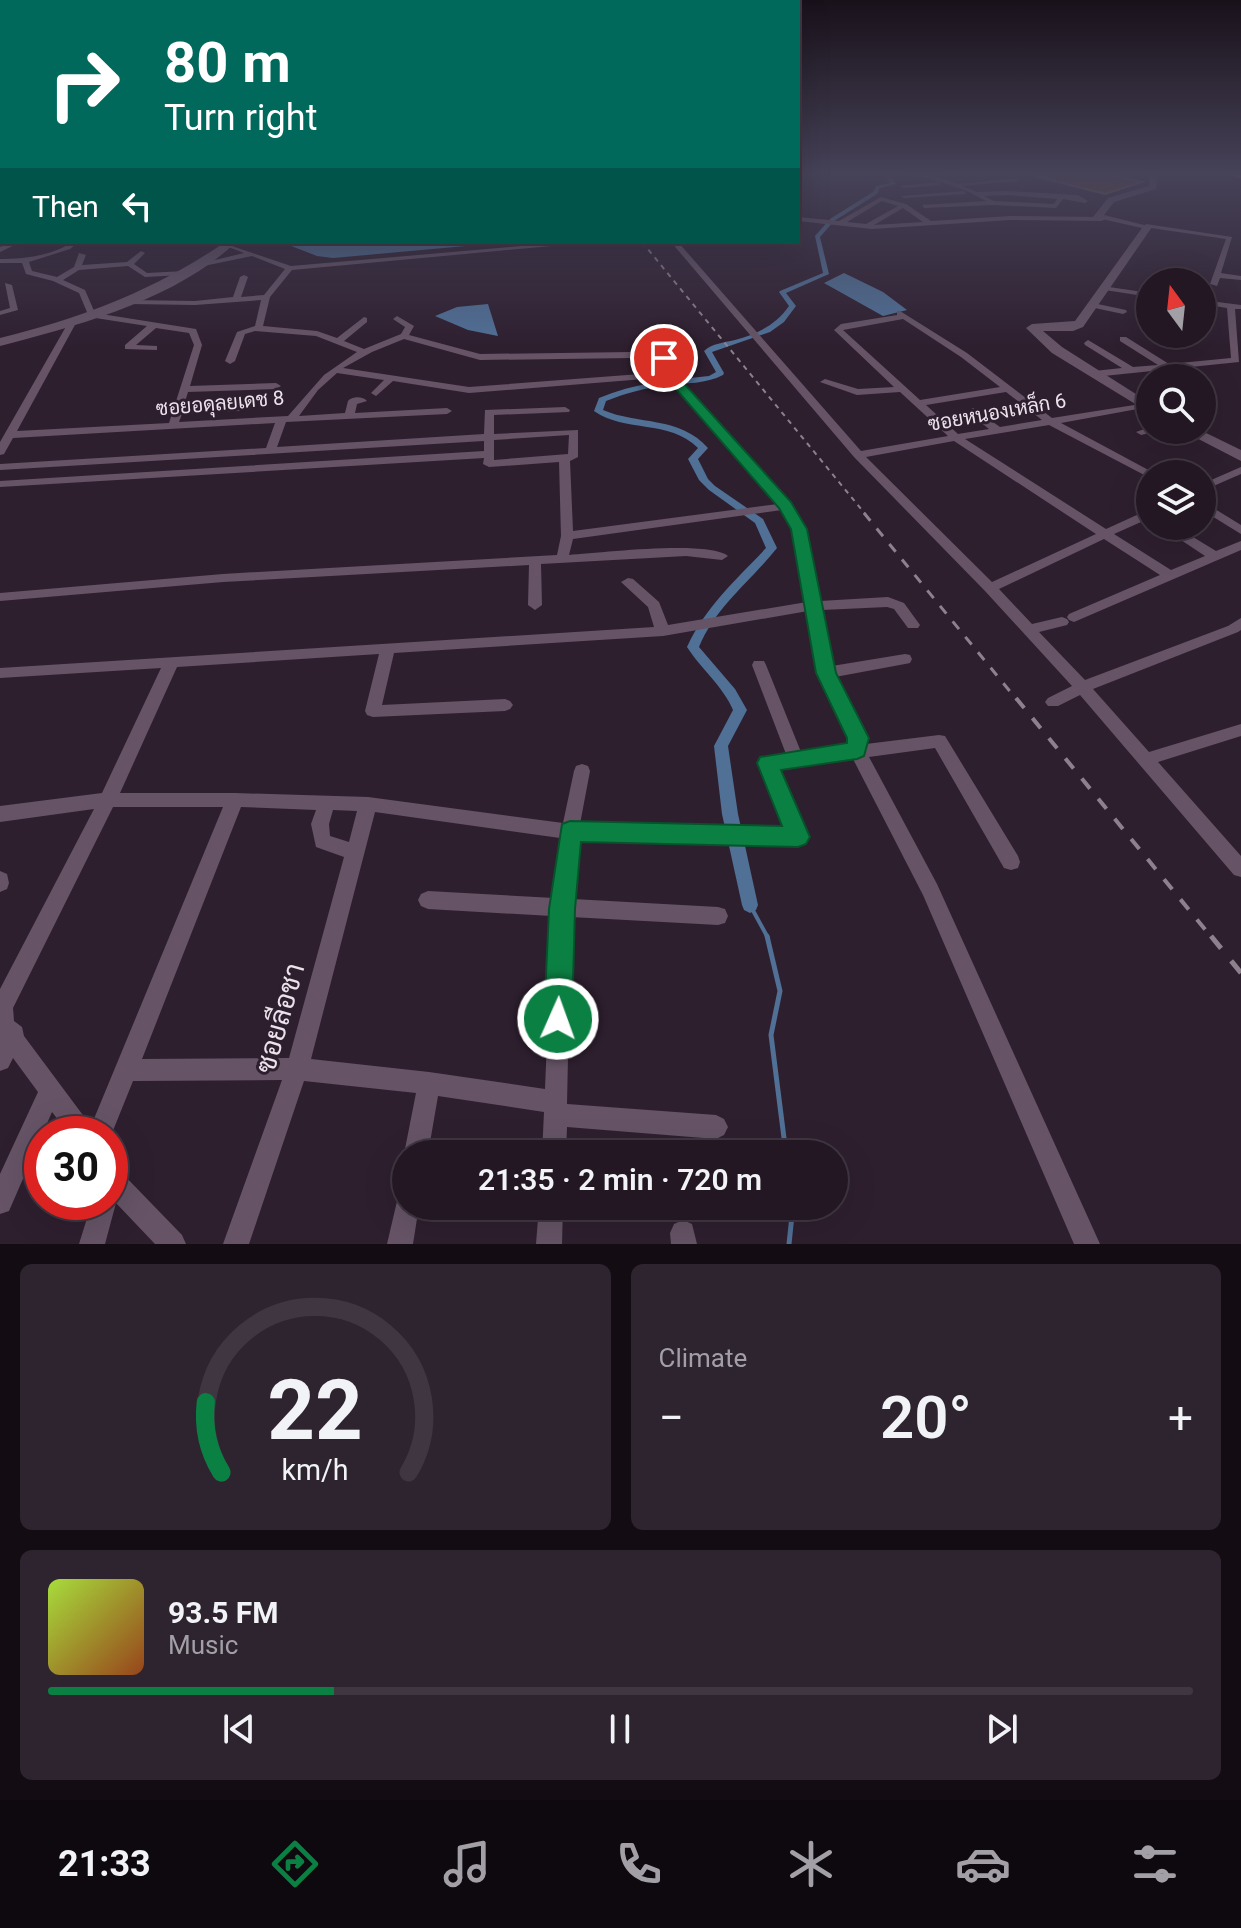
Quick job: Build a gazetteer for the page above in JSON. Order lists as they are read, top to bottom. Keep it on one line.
{"streets":{"street":["ซอยอดุลยเดช 8","ซอยหนองเหล็ก 6","ซอยลือชา"]},"north":"top","page":{"turn":["80 m","Turn right"],"then":"Then","limit":"30","trip":"21:35 · 2 min · 720 m","tile":"Climate","heat":["−","20°","+"],"song":["93.5 FM","Music"],"tabs":"21:33","gauge":["22","km/h"]}}
